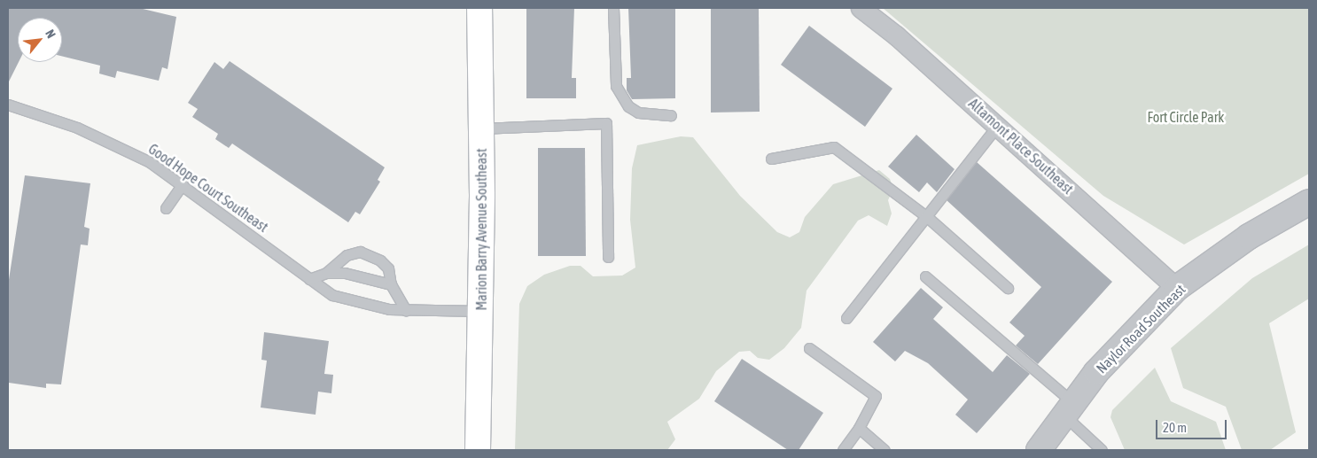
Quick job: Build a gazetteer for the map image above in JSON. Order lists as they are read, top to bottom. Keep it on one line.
{"streets":{"main road":["Marion Barry Avenue Southeast"],"street":["Altamont Place Southeast","Naylor Road Southeast"],"lane":["Good Hope Court Southeast"]},"crossings":[["Altamont Place Southeast","Naylor Road Southeast"],["Good Hope Court Southeast","Marion Barry Avenue Southeast"]],"parks":["Fort Circle Park"],"scale_bar":"20 m","north":"top right"}
